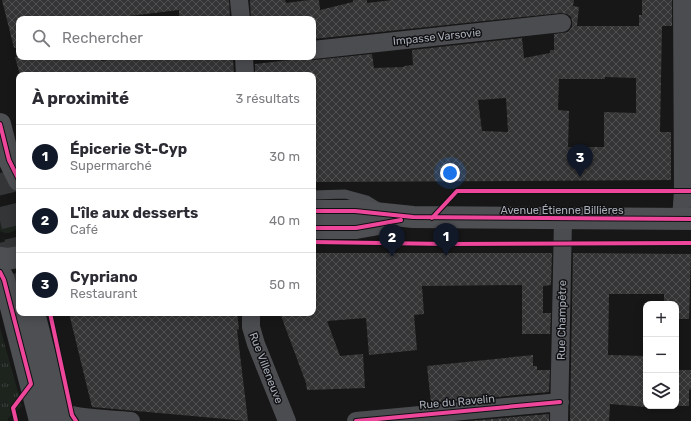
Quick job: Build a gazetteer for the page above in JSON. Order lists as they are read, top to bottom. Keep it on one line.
{"streets":{"main road":["Avenue Étienne Billières"],"street":["Impasse Varsovie","Rue Champêtre","Rue Villeneuve","Rue du Ravelin"]},"crossings":[["Avenue Étienne Billières","Rue Champêtre"],["Rue Champêtre","Rue du Ravelin"]],"page":{"search":"Rechercher","heading":["À proximité","3 résultats"],"list":[{"mark":"1","name":"Épicerie St-Cyp","note":"Supermarché","value":"30 m"},{"mark":"2","name":"L'île aux desserts","note":"Café","value":"40 m"},{"mark":"3","name":"Cypriano","note":"Restaurant","value":"50 m"}],"pins":["3","1","2"],"map_buttons":["+","−"]}}
